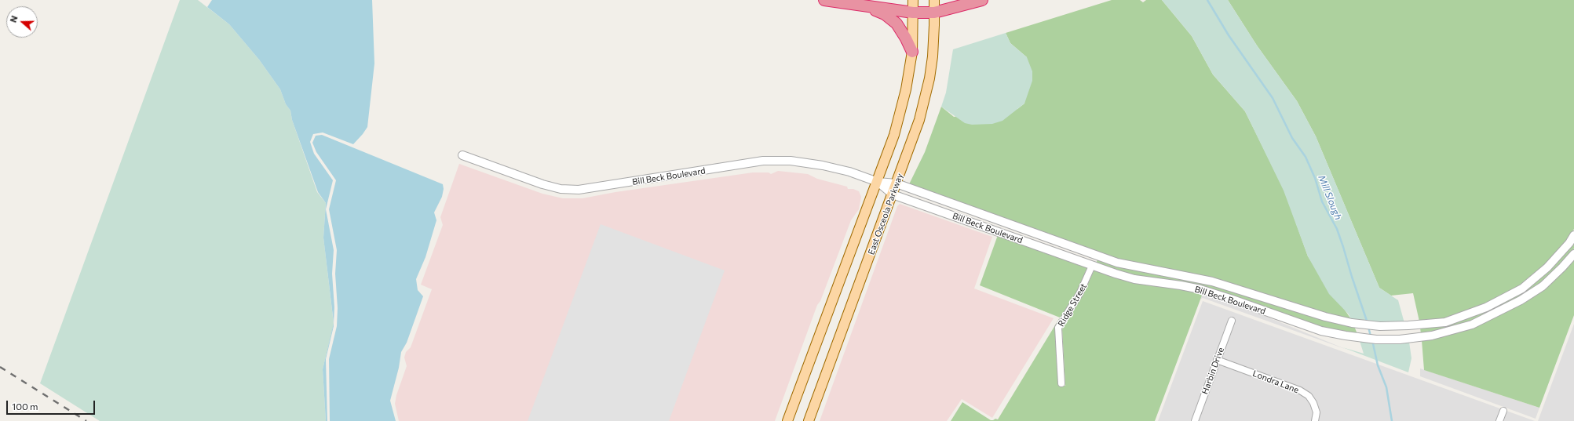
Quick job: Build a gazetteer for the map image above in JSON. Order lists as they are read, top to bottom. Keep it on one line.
{"streets":{"main road":["East Osceola Parkway"],"street":["Bill Beck Boulevard","Ridge Street","Harbin Drive","Londra Lane"]},"crossings":[["Bill Beck Boulevard","East Osceola Parkway"],["Bill Beck Boulevard","Ridge Street"],["Harbin Drive","Londra Lane"]],"water":["Mill Slough"],"scale_bar":"100 m","north":"left"}
